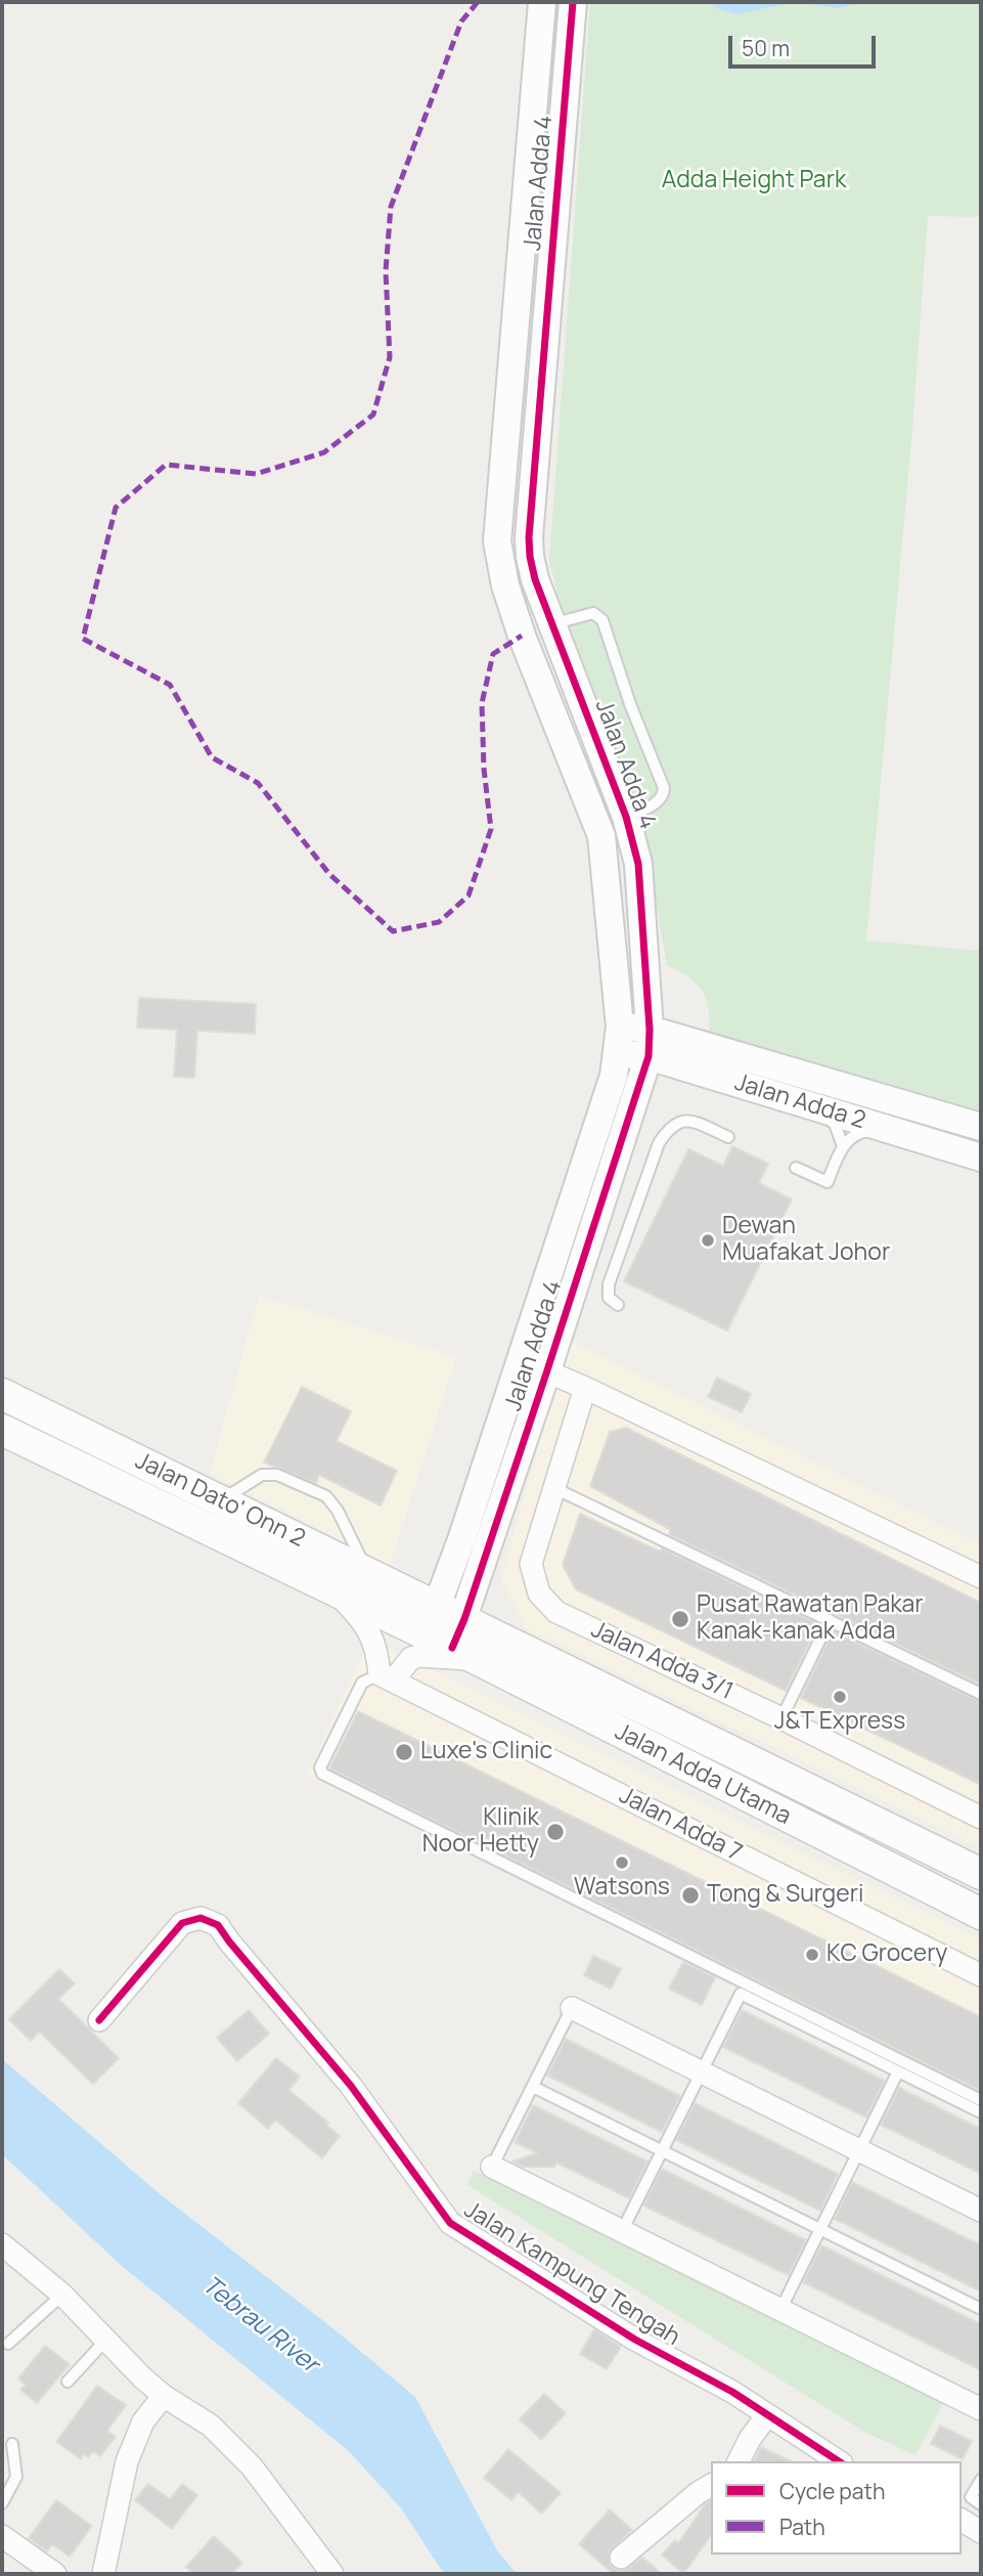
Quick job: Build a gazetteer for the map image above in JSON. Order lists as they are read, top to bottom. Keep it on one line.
{"streets":{"main road":["Jalan Dato' Onn 2","Jalan Adda Utama"],"street":["Jalan Adda 4","Jalan Adda 2","Jalan Adda 3/1","Jalan Adda 7","Jalan Kampung Tengah"]},"crossings":[["Jalan Adda 4","Jalan Adda 2"],["Jalan Adda 4","Jalan Dato' Onn 2"],["Jalan Adda 4","Jalan Adda Utama"],["Jalan Dato' Onn 2","Jalan Adda Utama"]],"water":["Tebrau River"],"parks":["Adda Height Park"],"places":["Dewan Muafakat Johor","Pusat Rawatan Pakar Kanak-kanak Adda","J&T Express","Luxe's Clinic","Klinik Noor Hetty","Watsons","Tong & Surgeri","KC Grocery"],"legend":["Cycle path","Path"],"scale_bar":"50 m"}
